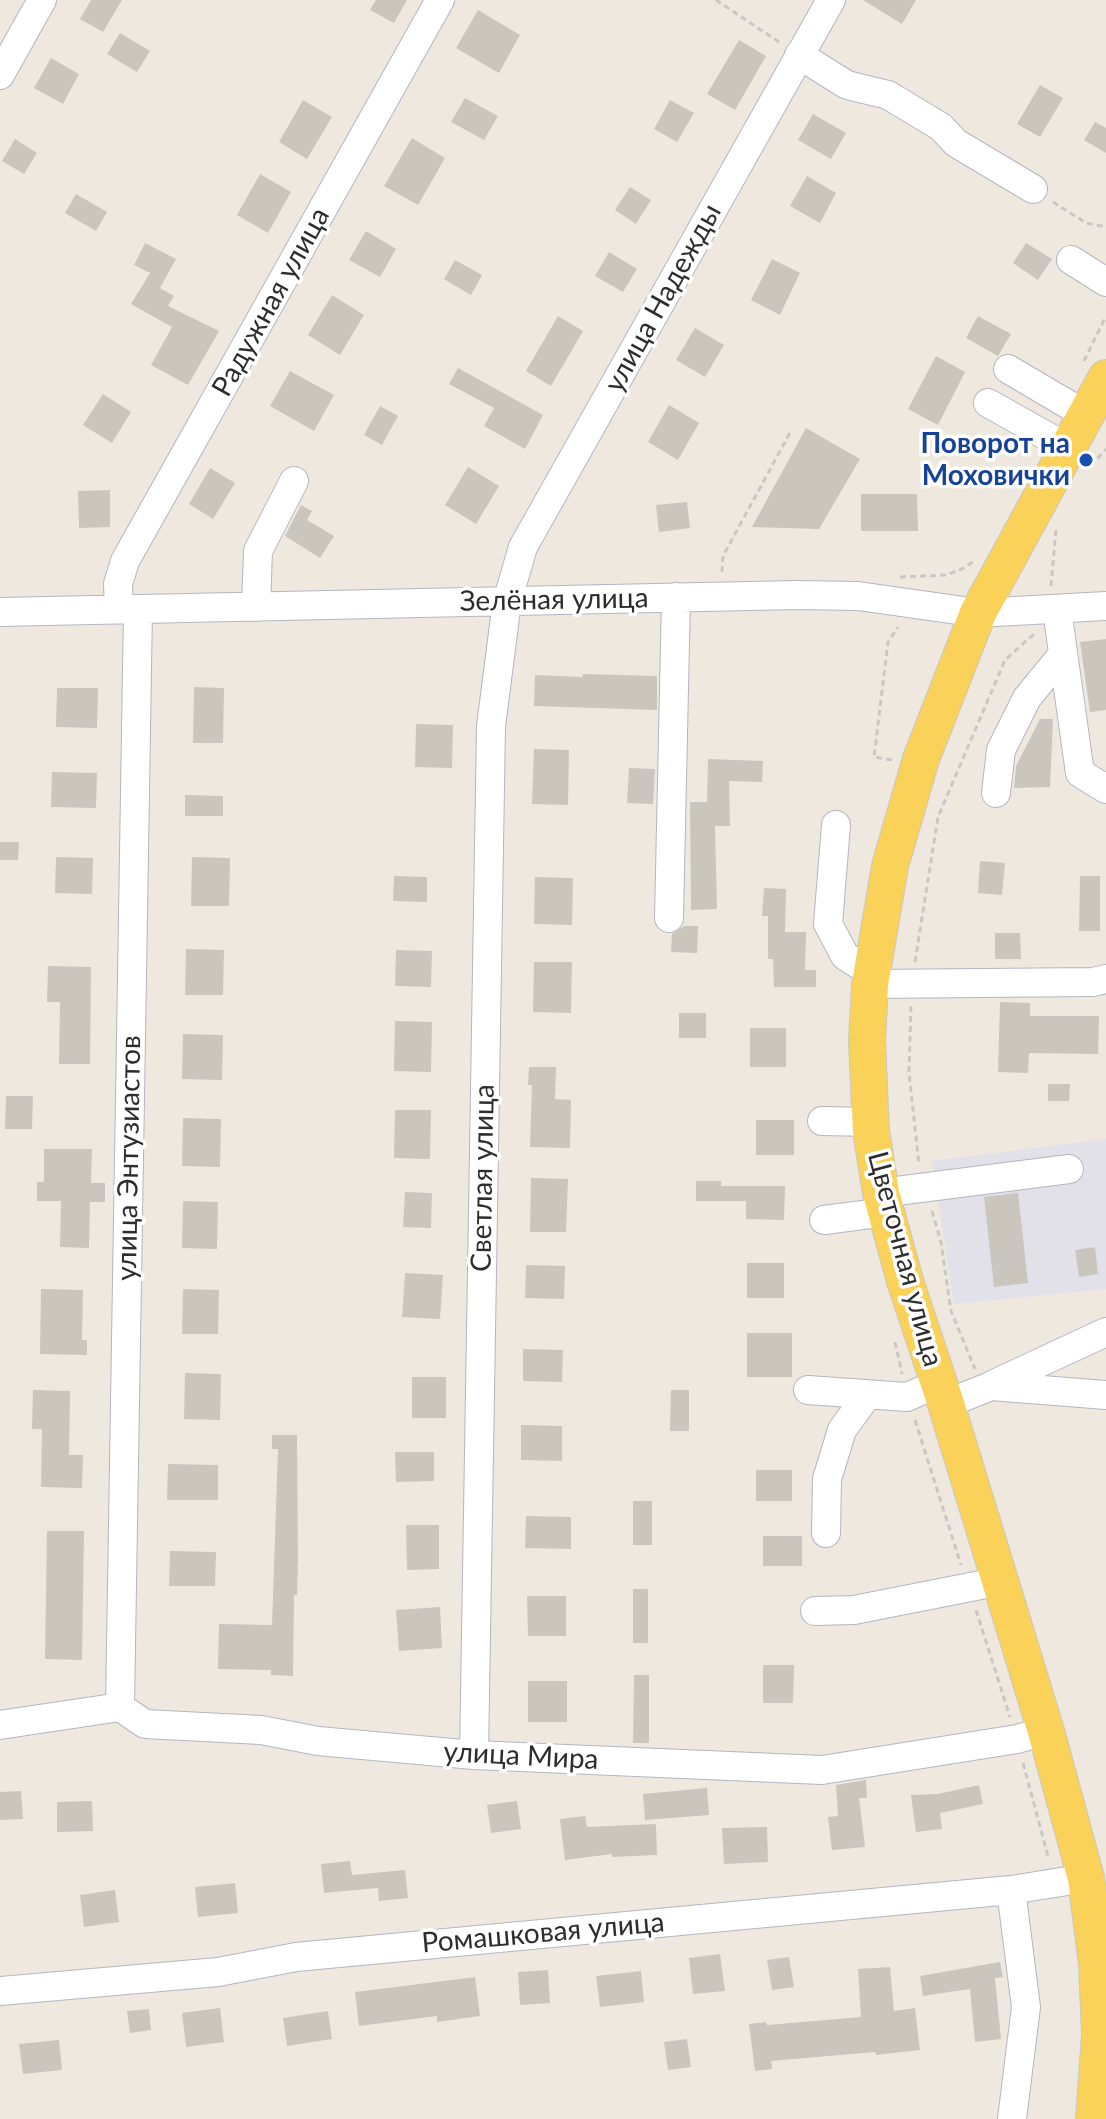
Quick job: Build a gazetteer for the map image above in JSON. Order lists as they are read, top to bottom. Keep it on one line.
{"streets":{"main road":["Цветочная улица"],"street":["улица Надежды","Радужная улица","Зелёная улица","улица Энтузиастов","Светлая улица","улица Мира","Ромашковая улица"]},"crossings":[["улица Надежды","Зелёная улица"],["улица Надежды","Светлая улица"],["Радужная улица","Зелёная улица"],["Радужная улица","улица Энтузиастов"],["Зелёная улица","улица Энтузиастов"],["Зелёная улица","Светлая улица"],["Зелёная улица","Цветочная улица"],["улица Энтузиастов","улица Мира"],["Светлая улица","улица Мира"],["Цветочная улица","улица Мира"],["Цветочная улица","Ромашковая улица"]],"places":["Поворот на Моховички"]}
